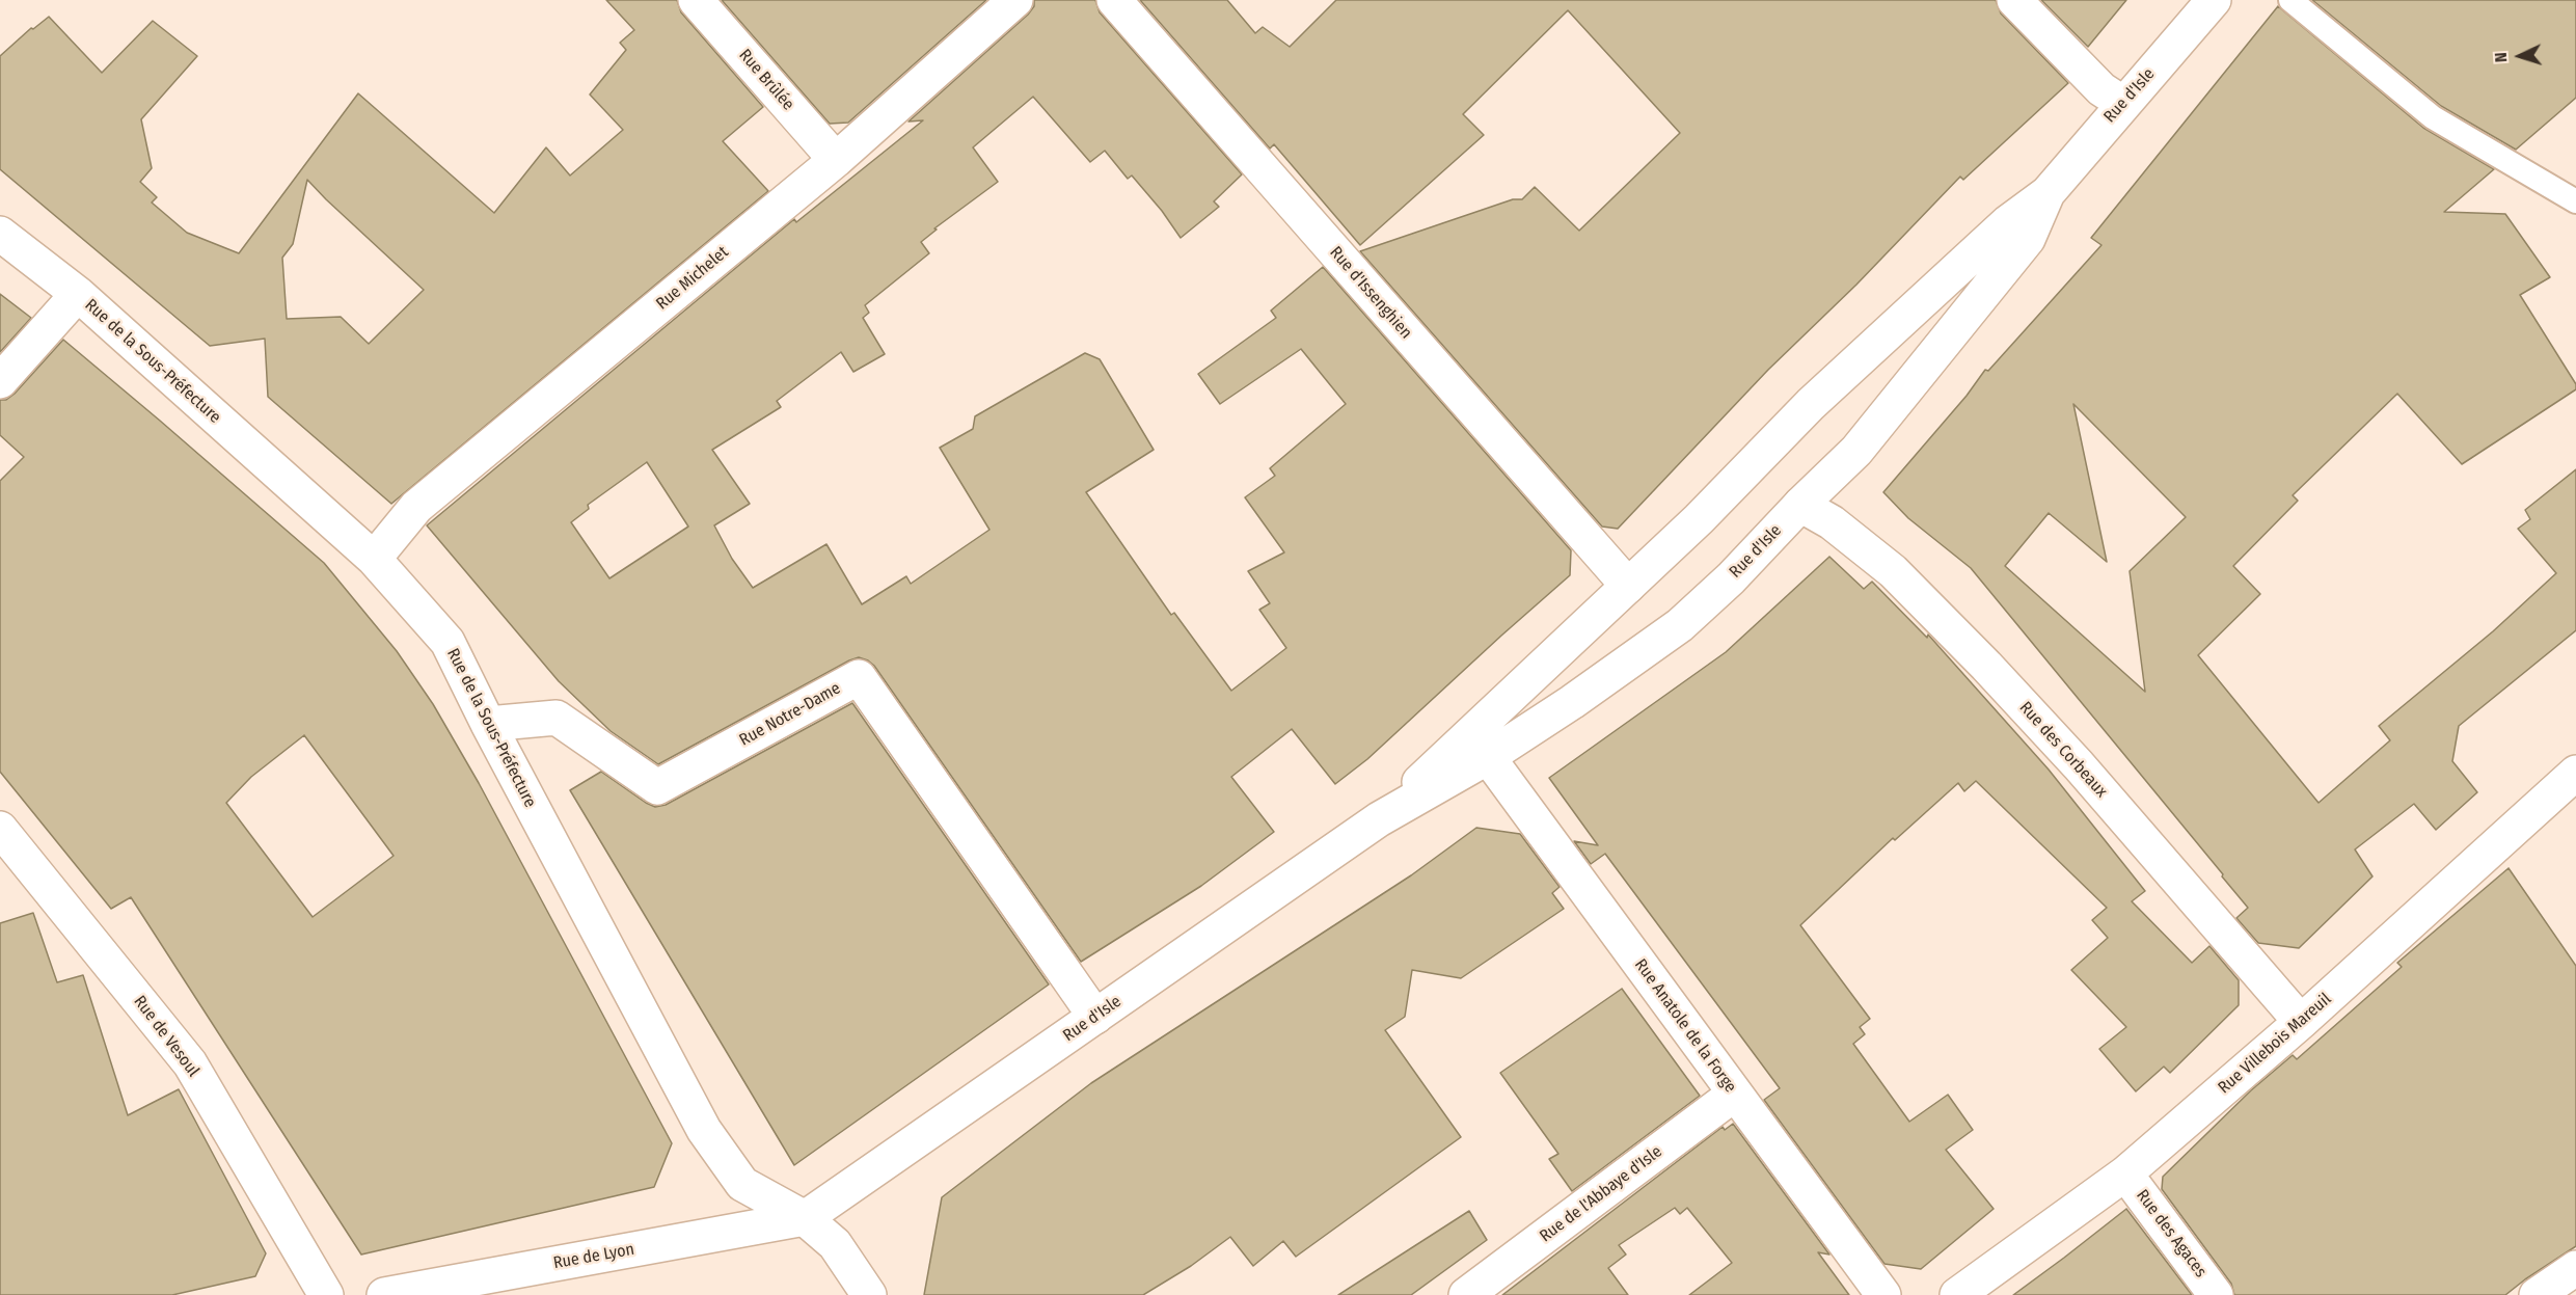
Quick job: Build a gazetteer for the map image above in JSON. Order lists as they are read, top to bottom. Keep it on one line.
{"streets":{"street":["Rue Brûlée","Rue d'Isle","Rue Michelet","Rue d'Issenghien","Rue de la Sous-Préfecture","Rue Notre-Dame","Rue des Corbeaux","Rue Anatole de la Forge","Rue de Vesoul","Rue Villebois Mareuil","Rue de l'Abbaye d'Isle","Rue des Agaces","Rue de Lyon"]},"crossings":[["Rue Brûlée","Rue Michelet"],["Rue d'Isle","Rue d'Issenghien"],["Rue d'Isle","Rue de la Sous-Préfecture"],["Rue d'Isle","Rue Notre-Dame"],["Rue d'Isle","Rue des Corbeaux"],["Rue d'Isle","Rue Anatole de la Forge"],["Rue d'Isle","Rue de Lyon"],["Rue Michelet","Rue de la Sous-Préfecture"],["Rue de la Sous-Préfecture","Rue Notre-Dame"],["Rue de la Sous-Préfecture","Rue de Lyon"],["Rue des Corbeaux","Rue Villebois Mareuil"],["Rue Anatole de la Forge","Rue de l'Abbaye d'Isle"],["Rue Villebois Mareuil","Rue des Agaces"]],"north":"left"}
